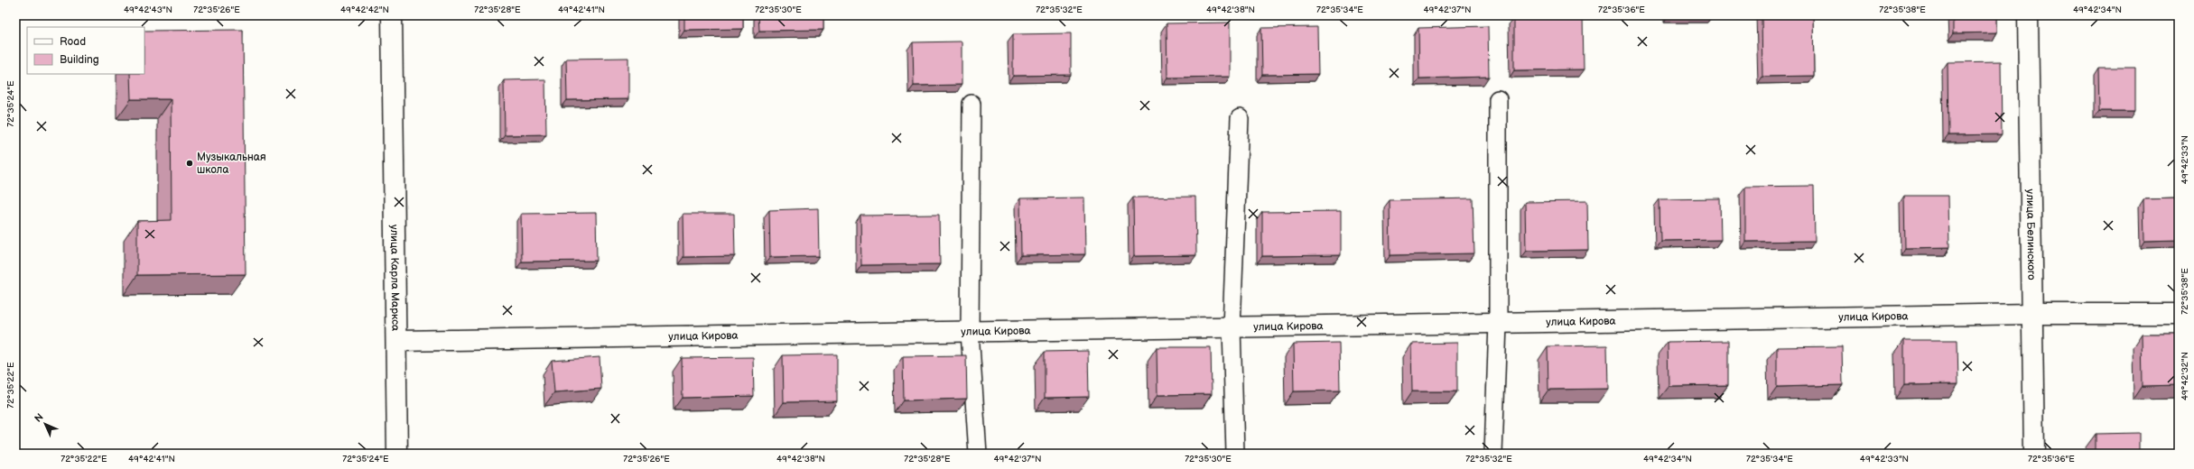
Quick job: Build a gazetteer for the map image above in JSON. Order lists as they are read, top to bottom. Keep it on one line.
{"streets":{"street":["улица Белинского","улица Карла Маркса","улица Кирова"]},"crossings":[["улица Белинского","улица Кирова"],["улица Карла Маркса","улица Кирова"]],"places":["Музыкальная школа"],"legend":["Road","Building"],"north":"top left","coordinates":["49°42'43\"N","72°35'26\"E","49°42'42\"N","72°35'28\"E","49°42'41\"N","72°35'30\"E","72°35'32\"E","49°42'38\"N","72°35'34\"E","49°42'37\"N","72°35'36\"E","72°35'38\"E","49°42'34\"N","72°35'24\"E","49°42'33\"N","49°42'32\"N","72°35'22\"E"]}
